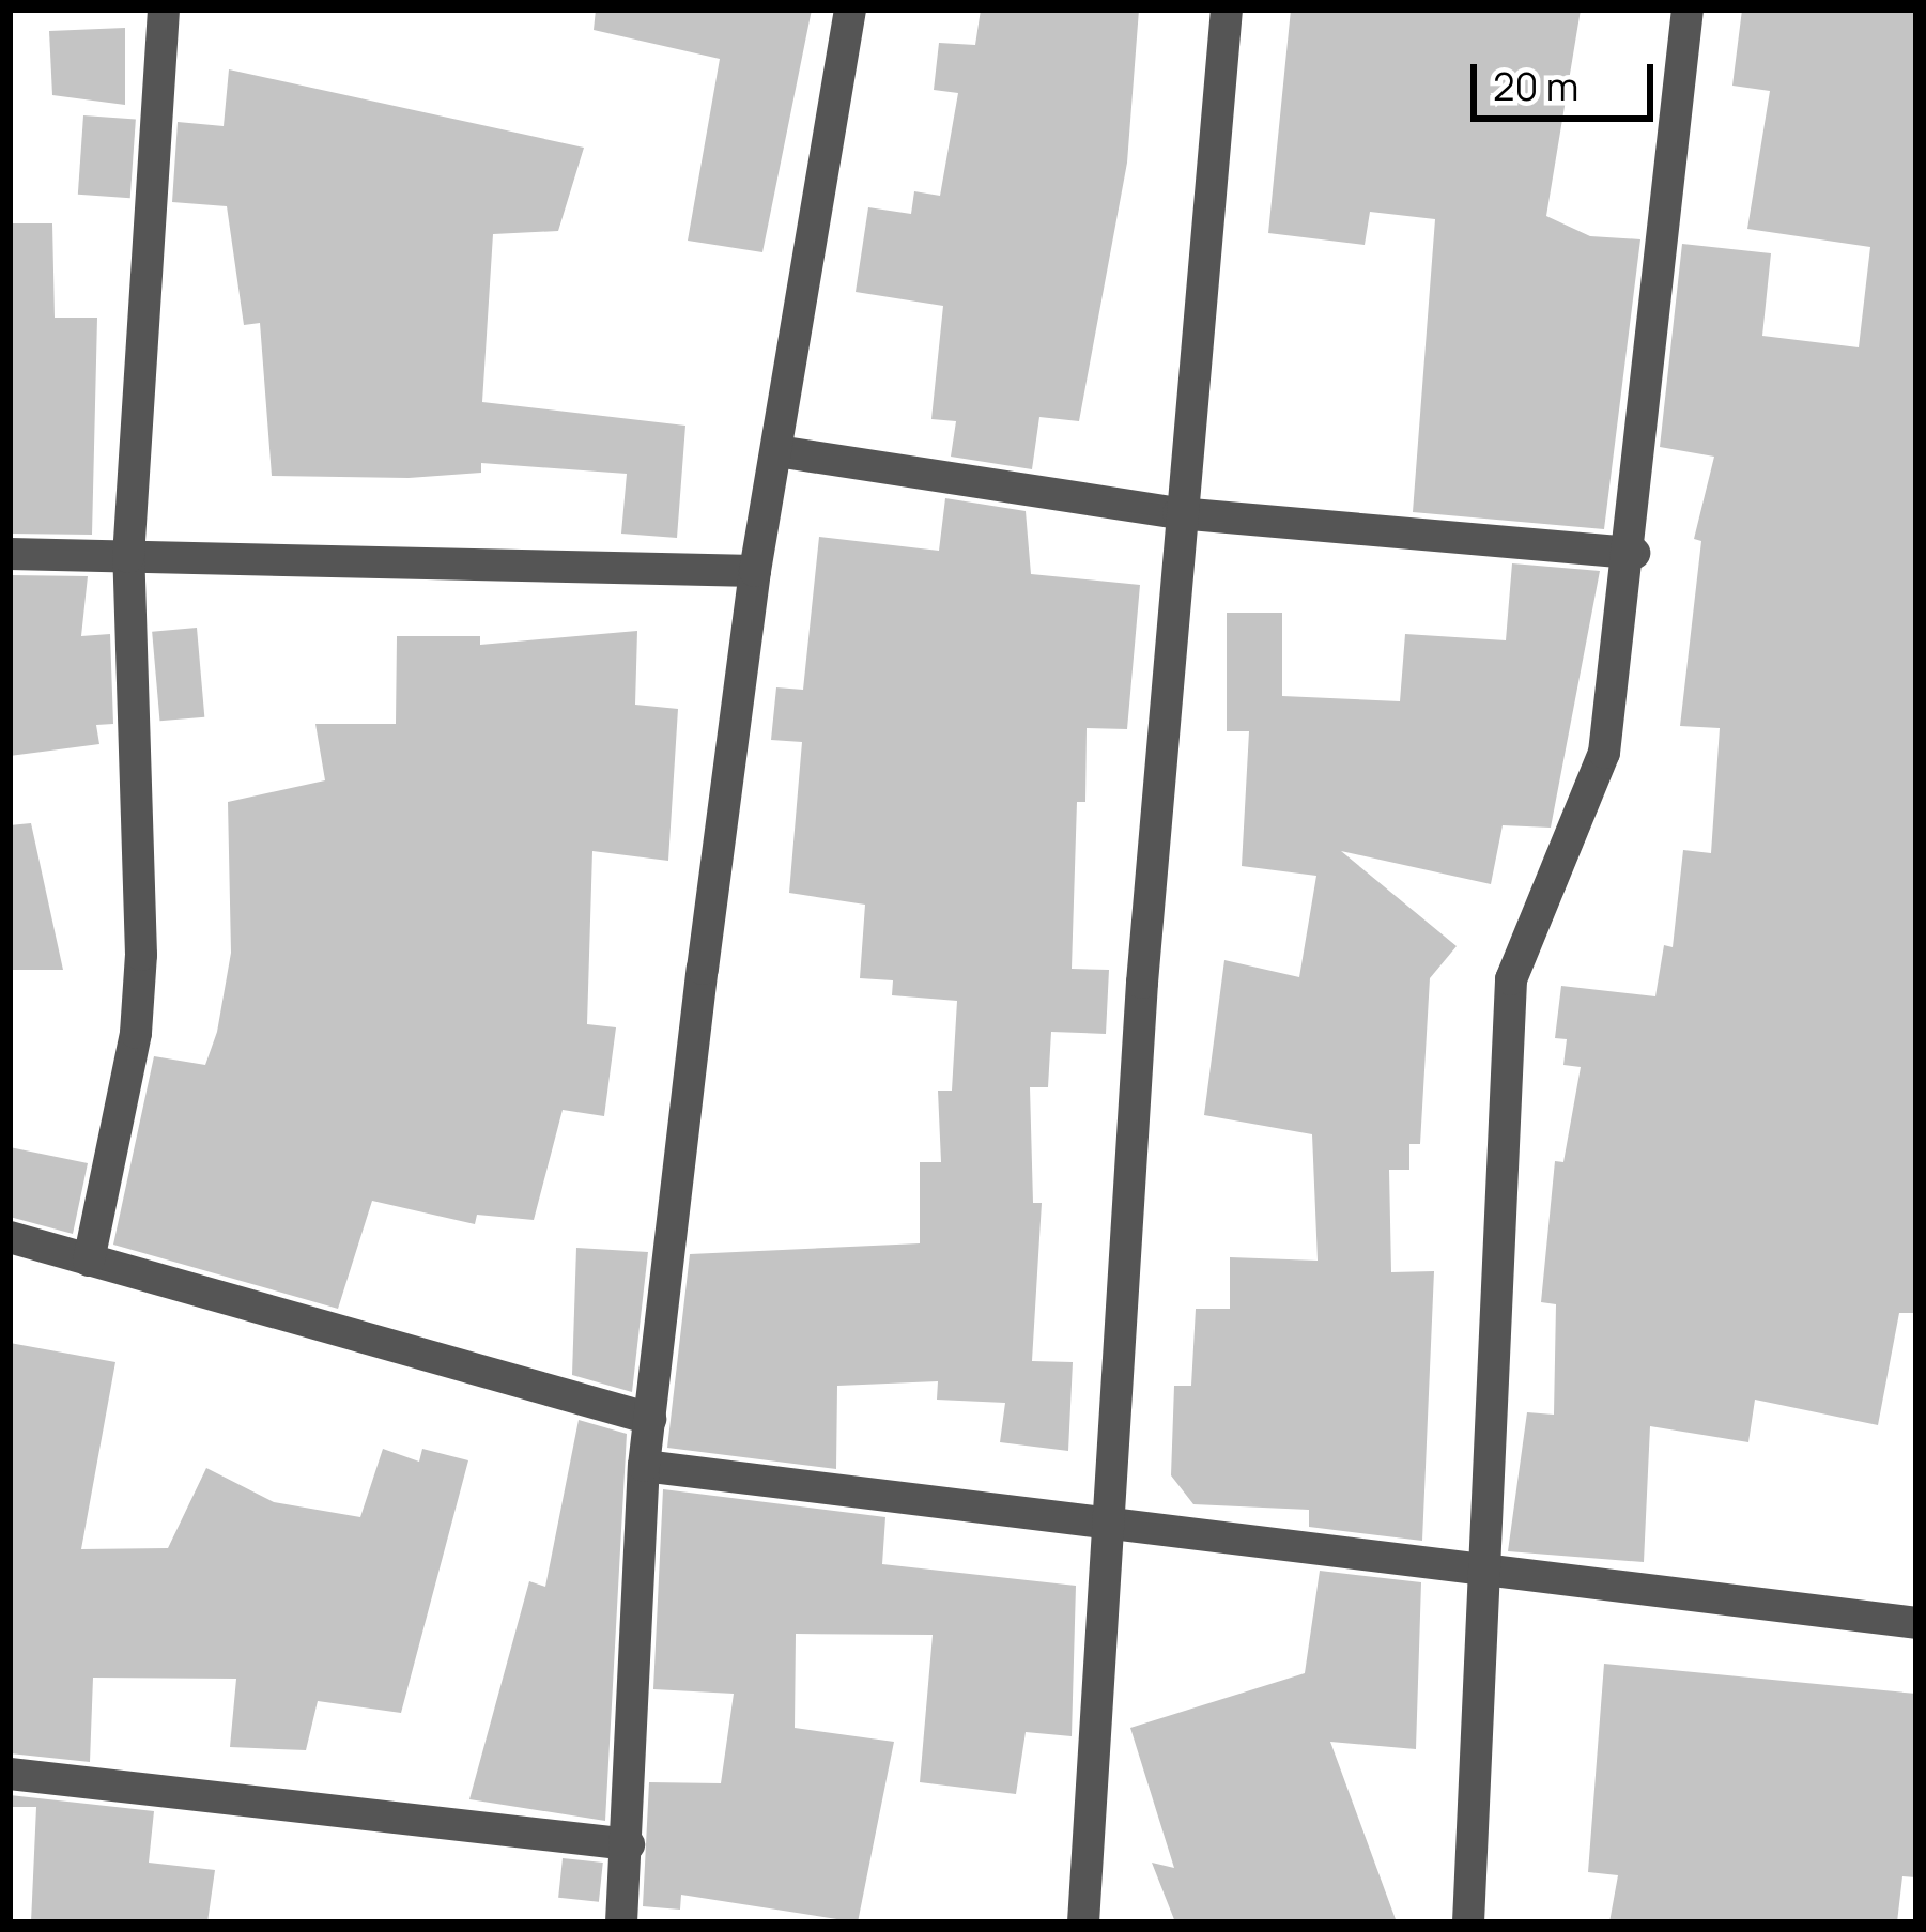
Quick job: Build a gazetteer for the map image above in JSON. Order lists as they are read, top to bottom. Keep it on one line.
{"scale_bar":"20 m"}
